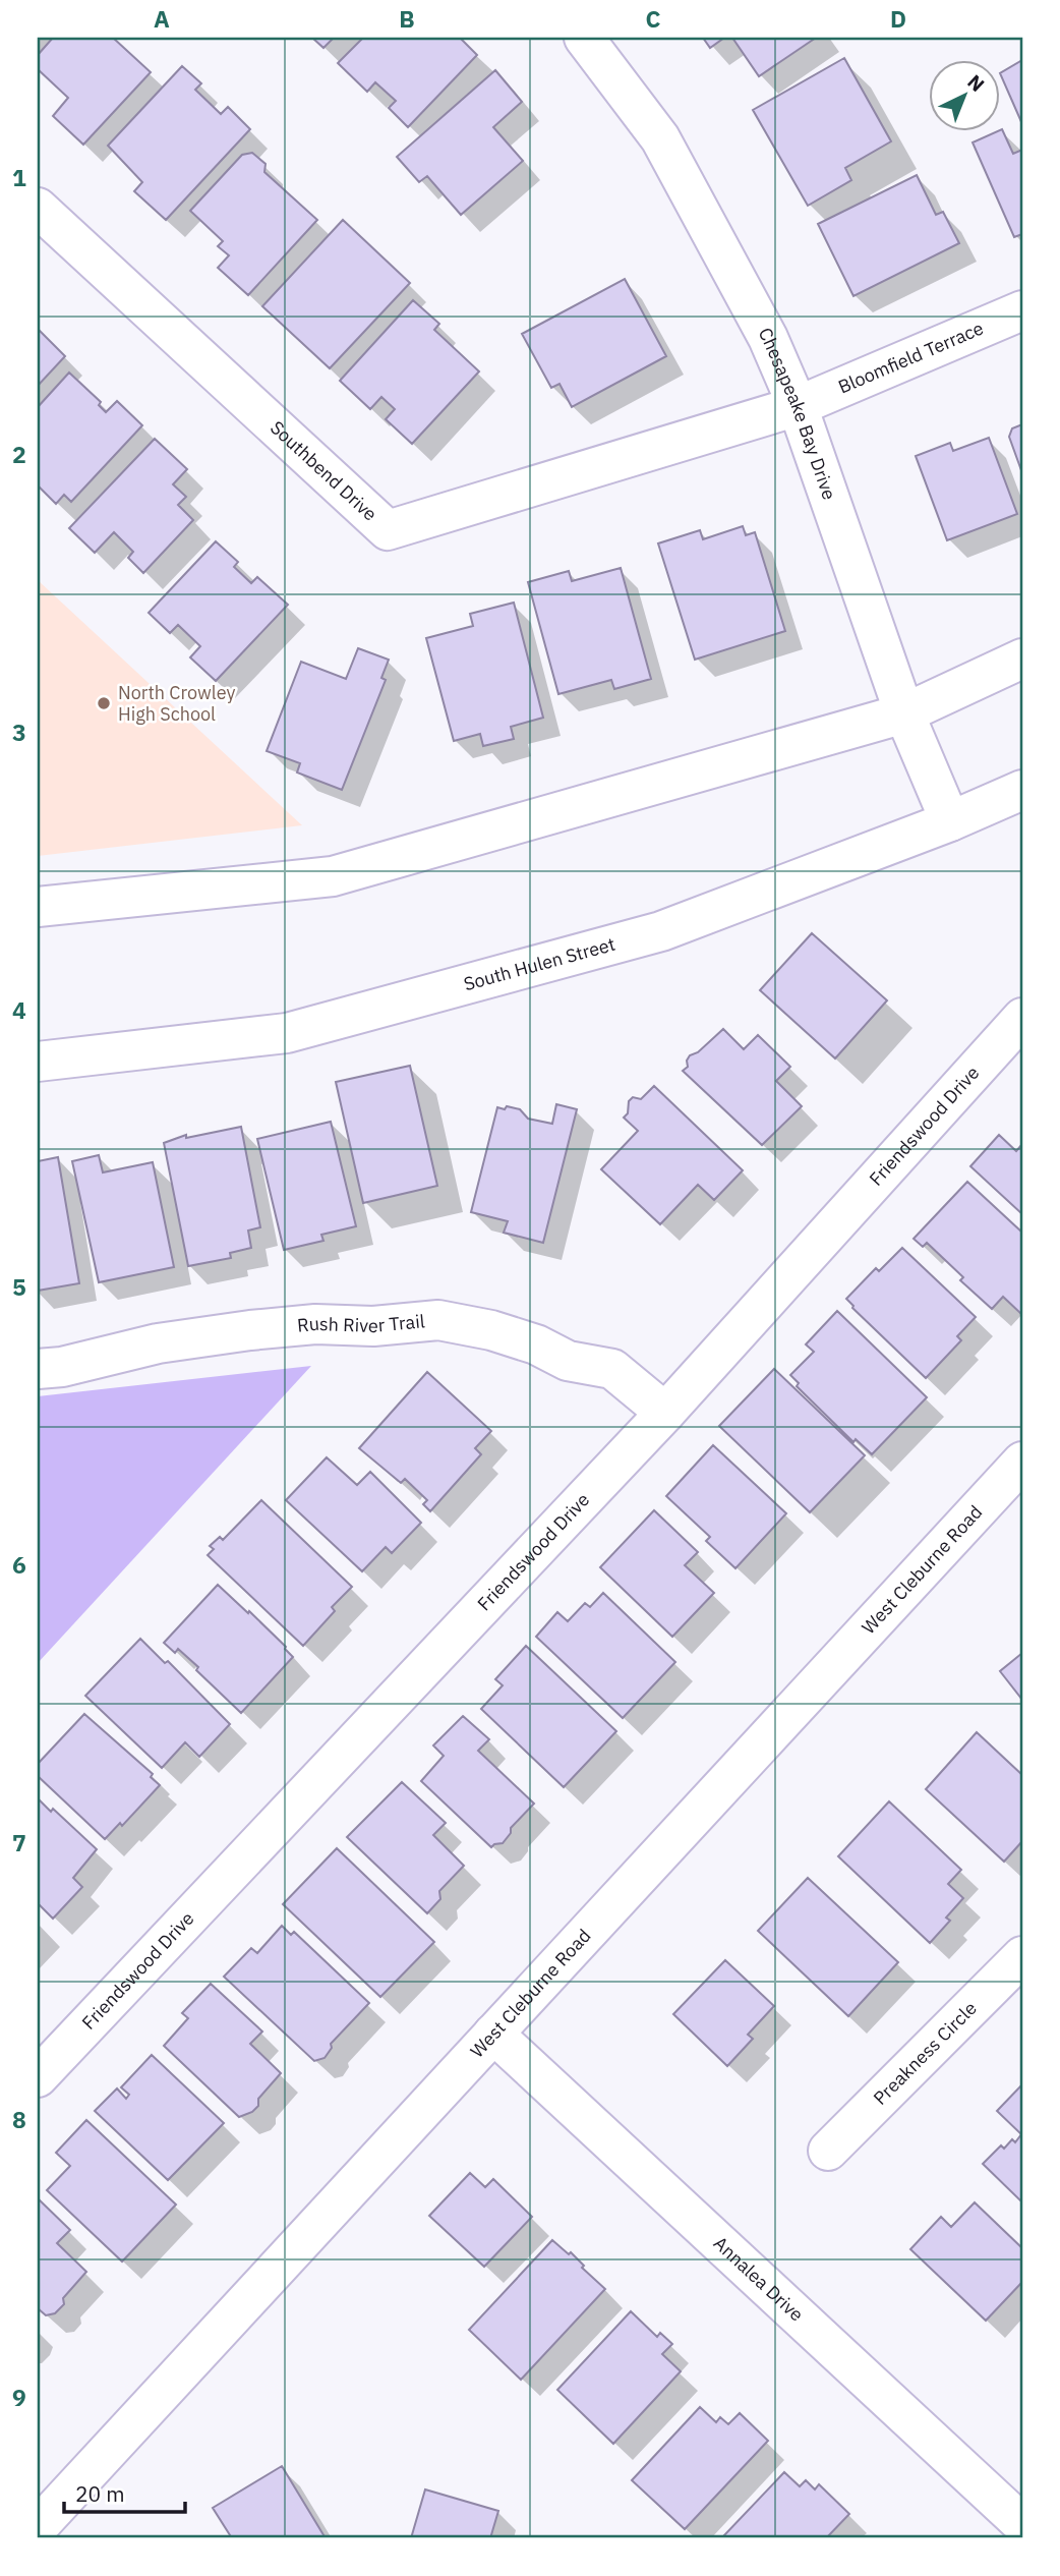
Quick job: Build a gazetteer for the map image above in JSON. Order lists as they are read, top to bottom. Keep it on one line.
{"streets":{"street":["Bloomfield Terrace","Chesapeake Bay Drive","Southbend Drive","South Hulen Street","Friendswood Drive","Rush River Trail","West Cleburne Road","Preakness Circle","Annalea Drive"]},"crossings":[["Bloomfield Terrace","Chesapeake Bay Drive"],["Bloomfield Terrace","Southbend Drive"],["Chesapeake Bay Drive","Southbend Drive"],["Chesapeake Bay Drive","South Hulen Street"],["Friendswood Drive","Rush River Trail"],["West Cleburne Road","Annalea Drive"]],"places":["North Crowley High School"],"scale_bar":"20 m","north":"top right","grid":{"columns":["A","B","C","D"],"rows":["1","2","3","4","5","6","7","8","9"]}}
